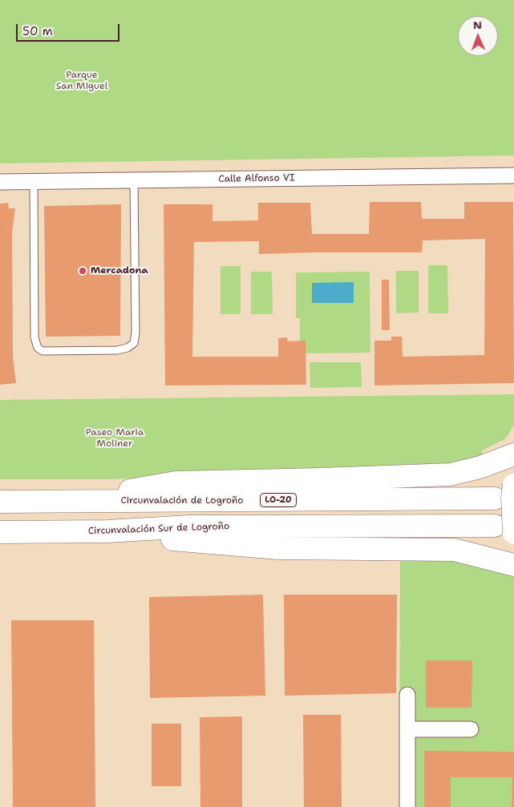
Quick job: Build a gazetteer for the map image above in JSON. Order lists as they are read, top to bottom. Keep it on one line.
{"streets":{"main road":["LO-20","Circunvalación de Logroño","Circunvalación Sur de Logroño"],"street":["Calle Alfonso VI"]},"crossings":[["LO-20","Circunvalación de Logroño"]],"parks":["Parque San Miguel","Paseo Maria Moliner"],"places":["Mercadona"],"scale_bar":"50 m","north":"top"}
